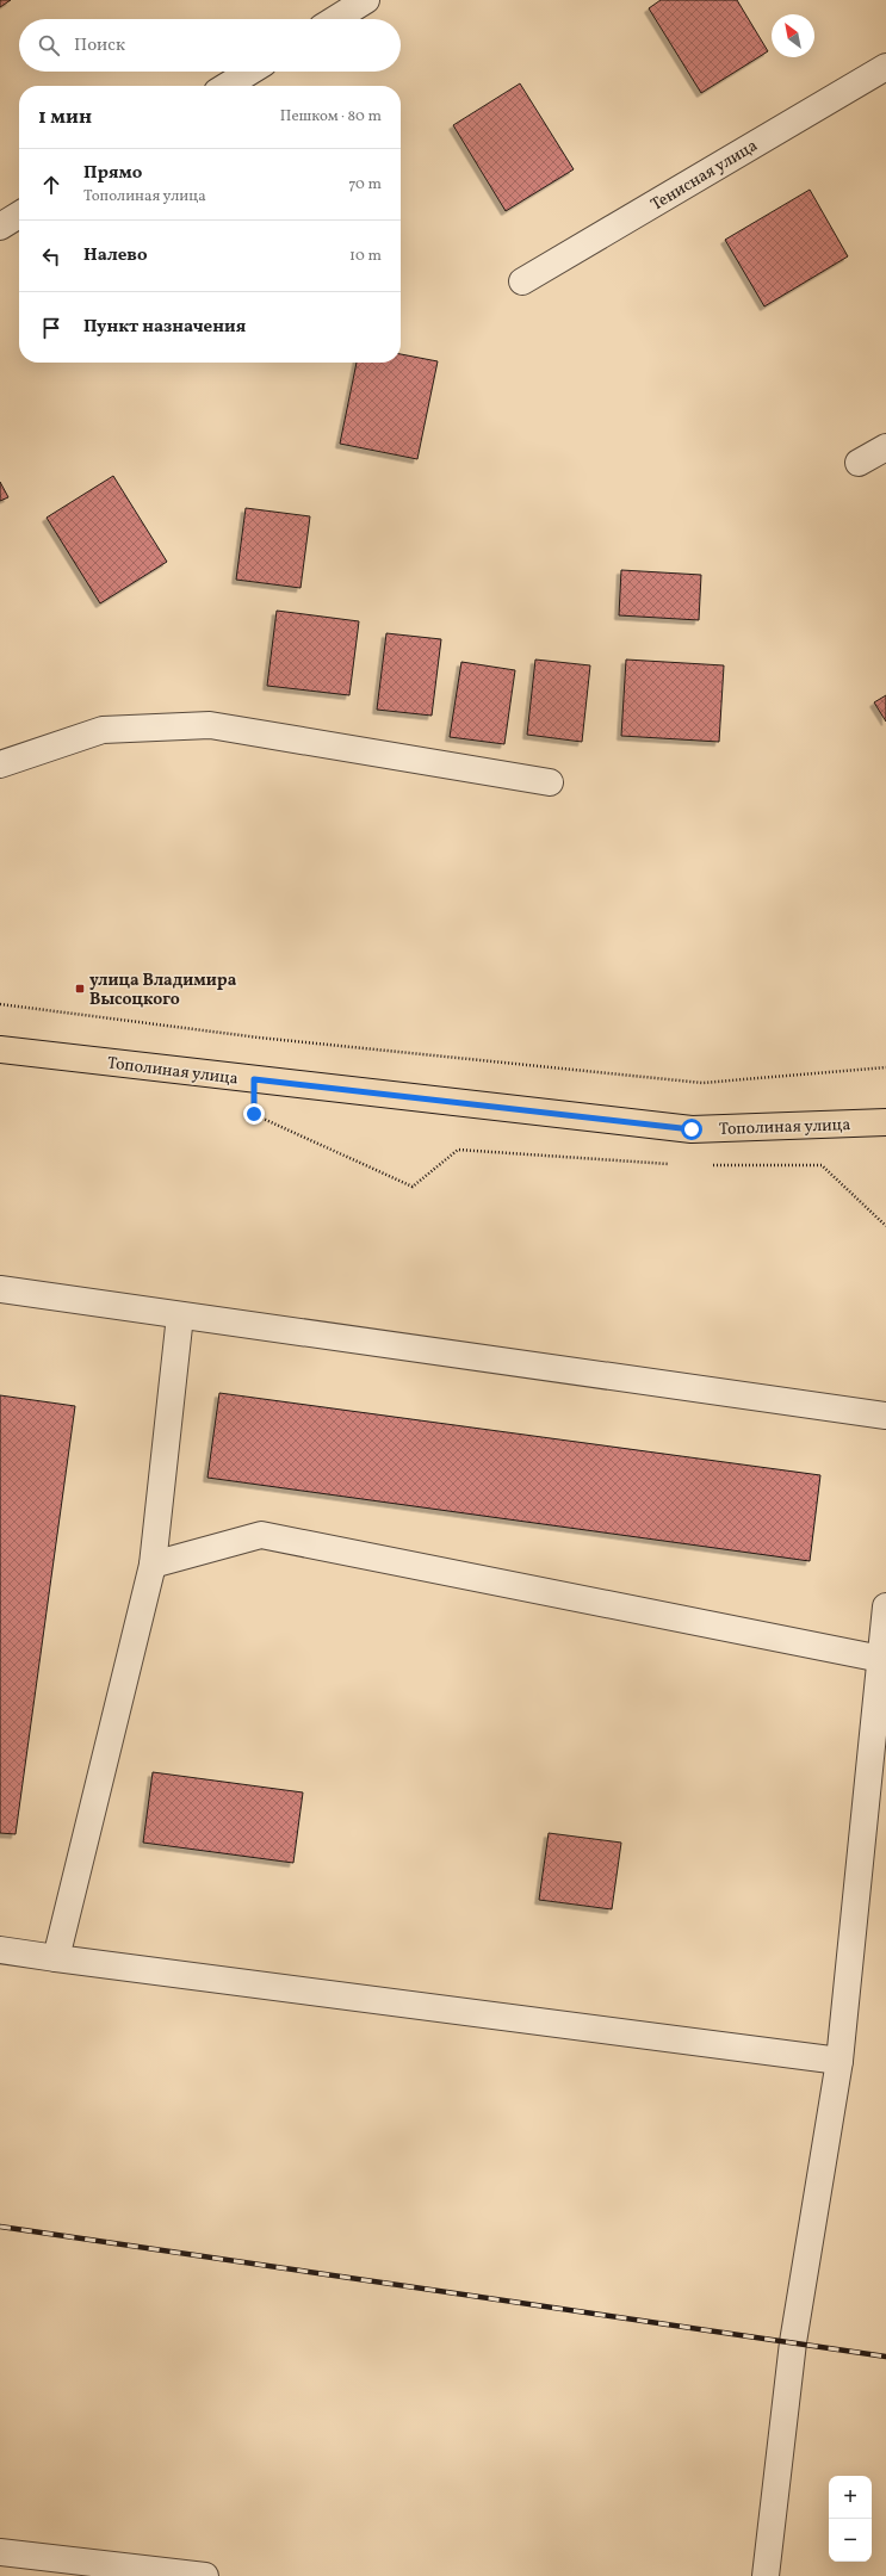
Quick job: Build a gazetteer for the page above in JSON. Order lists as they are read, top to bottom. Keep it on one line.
{"streets":{"main road":["Тополиная улица"],"street":["Тенисная улица"]},"places":{"transit":["улица Владимира Высоцкого"]},"north":"top left","page":{"search":"Поиск","heading":["1 мин","Пешком · 80 m"],"list":[["Прямо","Тополиная улица","70 m"],["Налево","10 m"],"Пункт назначения"],"map_buttons":["+","−"]}}
